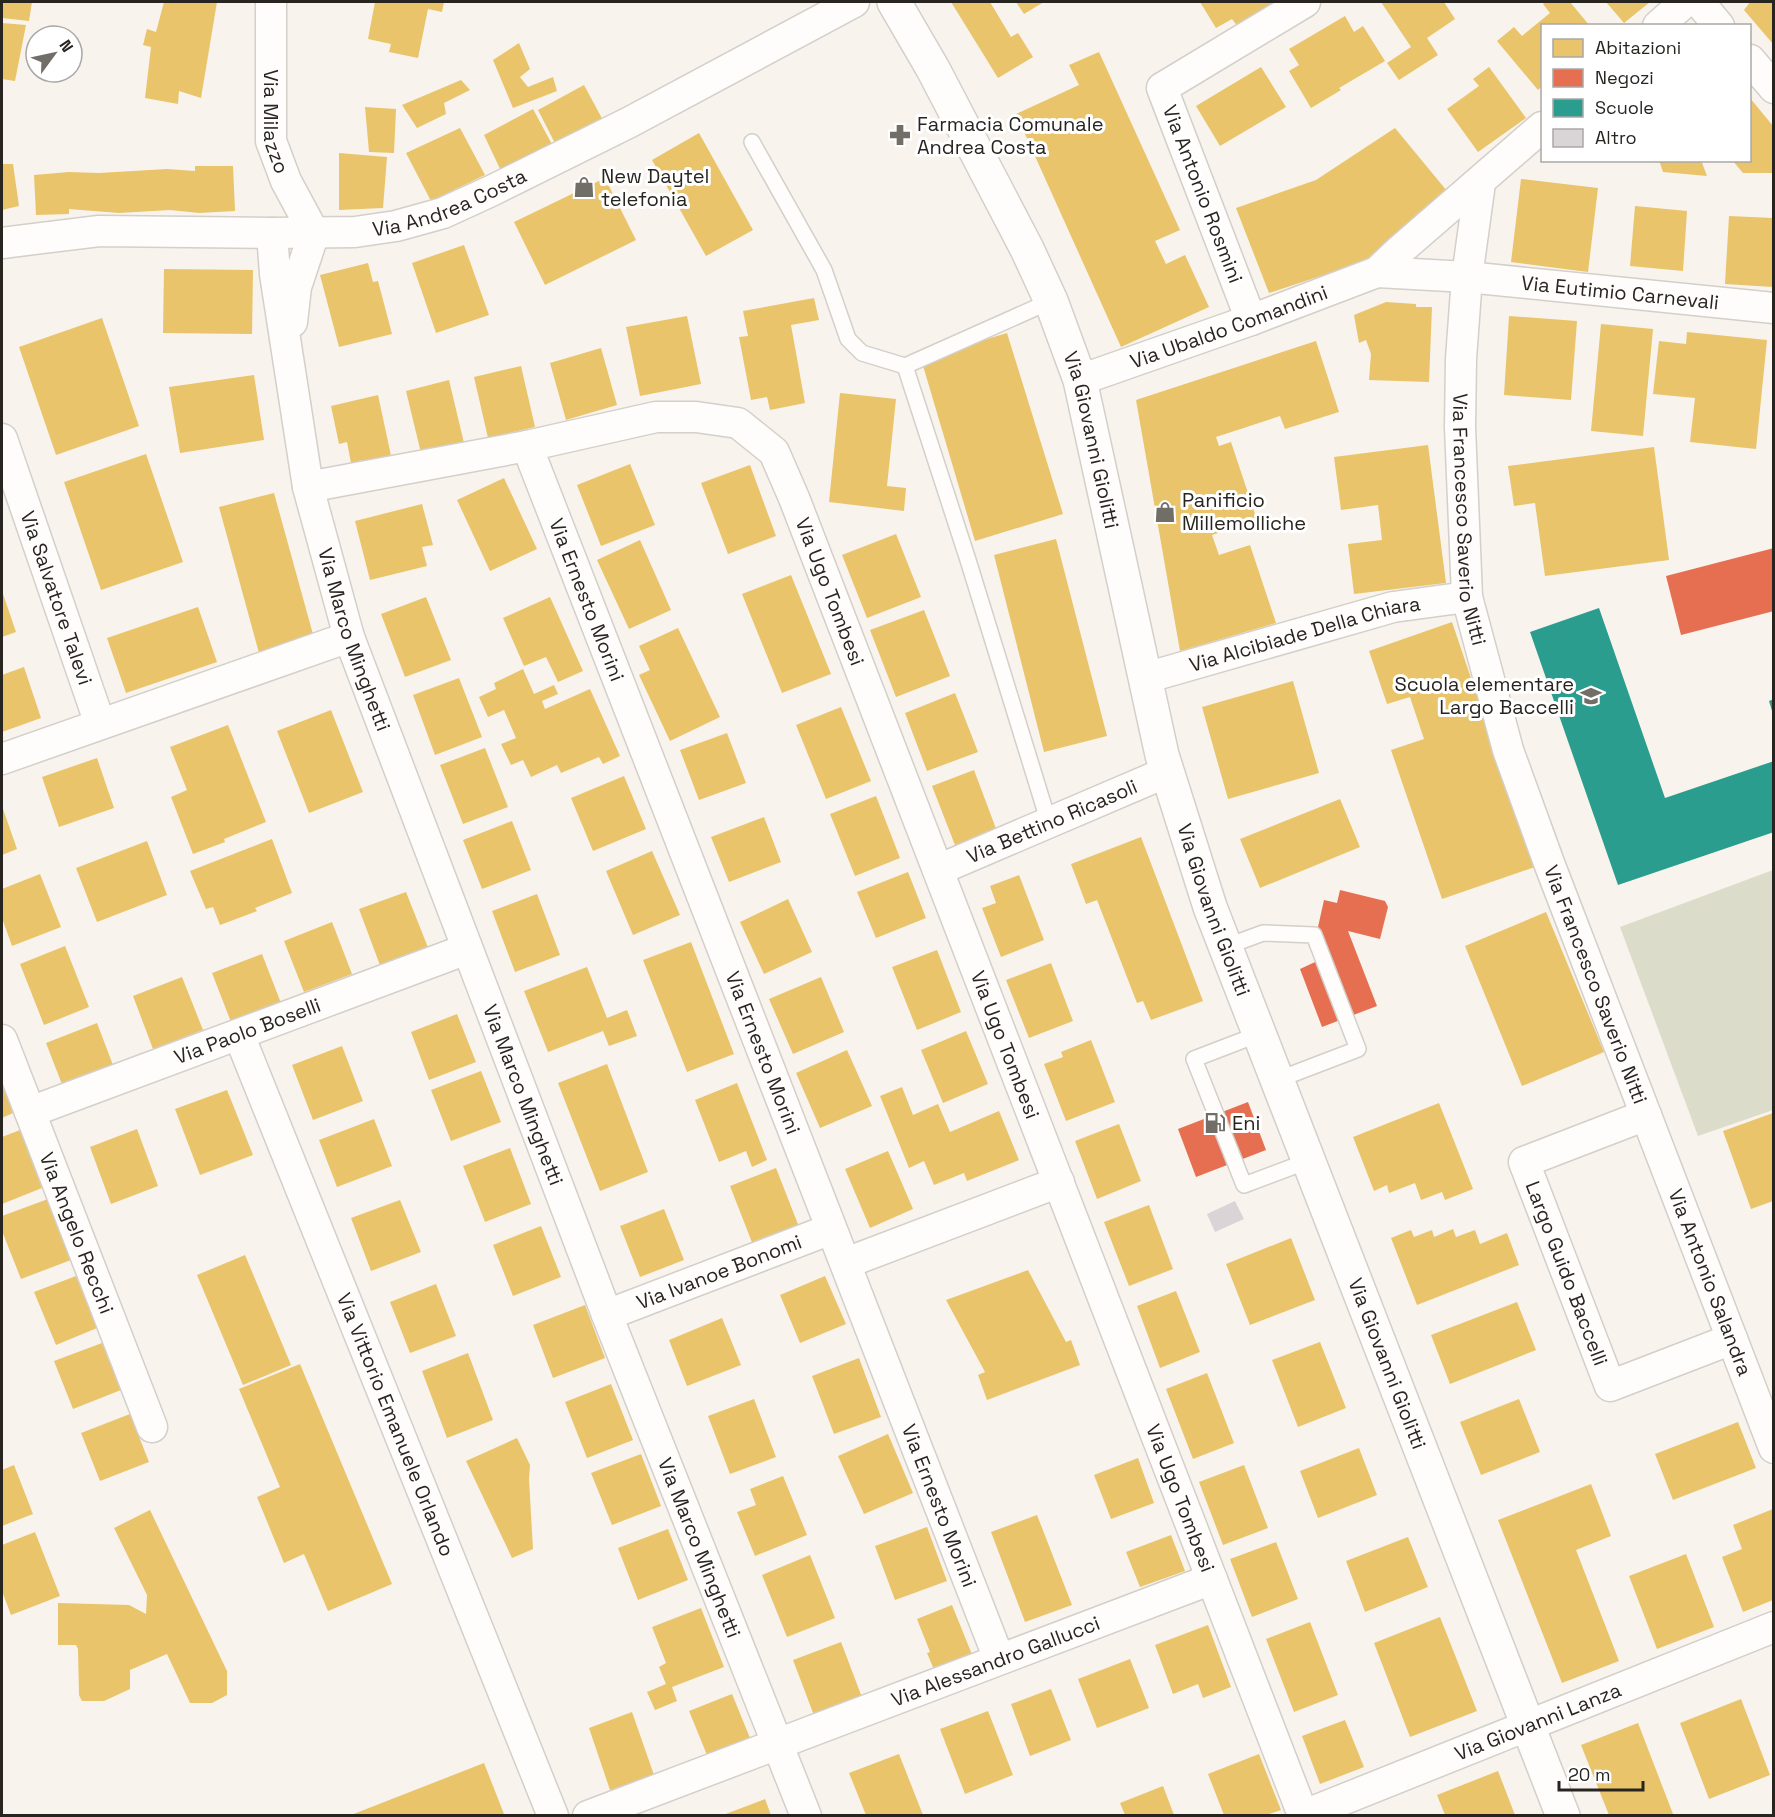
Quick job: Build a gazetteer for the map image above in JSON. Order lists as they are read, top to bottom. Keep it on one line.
{"streets":{"street":["Via Milazzo","Via Antonio Rosmini","Via Andrea Costa","Via Eutimio Carnevali","Via Ubaldo Comandini","Via Giovanni Giolitti","Via Francesco Saverio Nitti","Via Ugo Tombesi","Via Salvatore Talevi","Via Ernesto Morini","Via Alcibiade Della Chiara","Via Marco Minghetti","Via Bettino Ricasoli","Via Paolo Boselli","Via Angelo Recchi","Via Ivanoe Bonomi","Largo Guido Baccelli","Via Antonio Salandra","Via Vittorio Emanuele Orlando","Via Alessandro Gallucci","Via Giovanni Lanza"]},"crossings":[["Via Milazzo","Via Andrea Costa"],["Via Milazzo","Via Marco Minghetti"],["Via Antonio Rosmini","Via Ubaldo Comandini"],["Via Andrea Costa","Via Marco Minghetti"],["Via Eutimio Carnevali","Via Ubaldo Comandini"],["Via Eutimio Carnevali","Via Francesco Saverio Nitti"],["Via Ubaldo Comandini","Via Giovanni Giolitti"],["Via Ubaldo Comandini","Via Francesco Saverio Nitti"],["Via Giovanni Giolitti","Via Alcibiade Della Chiara"],["Via Giovanni Giolitti","Via Bettino Ricasoli"],["Via Giovanni Giolitti","Via Giovanni Lanza"],["Via Francesco Saverio Nitti","Via Alcibiade Della Chiara"],["Via Francesco Saverio Nitti","Largo Guido Baccelli"],["Via Francesco Saverio Nitti","Via Antonio Salandra"],["Via Ugo Tombesi","Via Ernesto Morini"],["Via Ugo Tombesi","Via Marco Minghetti"],["Via Ugo Tombesi","Via Bettino Ricasoli"],["Via Ugo Tombesi","Via Alessandro Gallucci"],["Via Ugo Tombesi","Via Giovanni Lanza"],["Via Ernesto Morini","Via Ivanoe Bonomi"],["Via Ernesto Morini","Via Alessandro Gallucci"],["Via Marco Minghetti","Via Paolo Boselli"],["Via Marco Minghetti","Via Ivanoe Bonomi"],["Via Marco Minghetti","Via Alessandro Gallucci"],["Via Paolo Boselli","Via Angelo Recchi"],["Via Paolo Boselli","Via Vittorio Emanuele Orlando"],["Largo Guido Baccelli","Via Antonio Salandra"]],"places":{"pharmacy":["Farmacia Comunale Andrea Costa"],"shop":["New Daytel telefonia","Panificio Millemolliche"],"school or university":["Scuola elementare Largo Baccelli"],"fuel station":["Eni"]},"legend":["Abitazioni","Negozi","Scuole","Altro"],"scale_bar":"20 m","north":"top right"}
